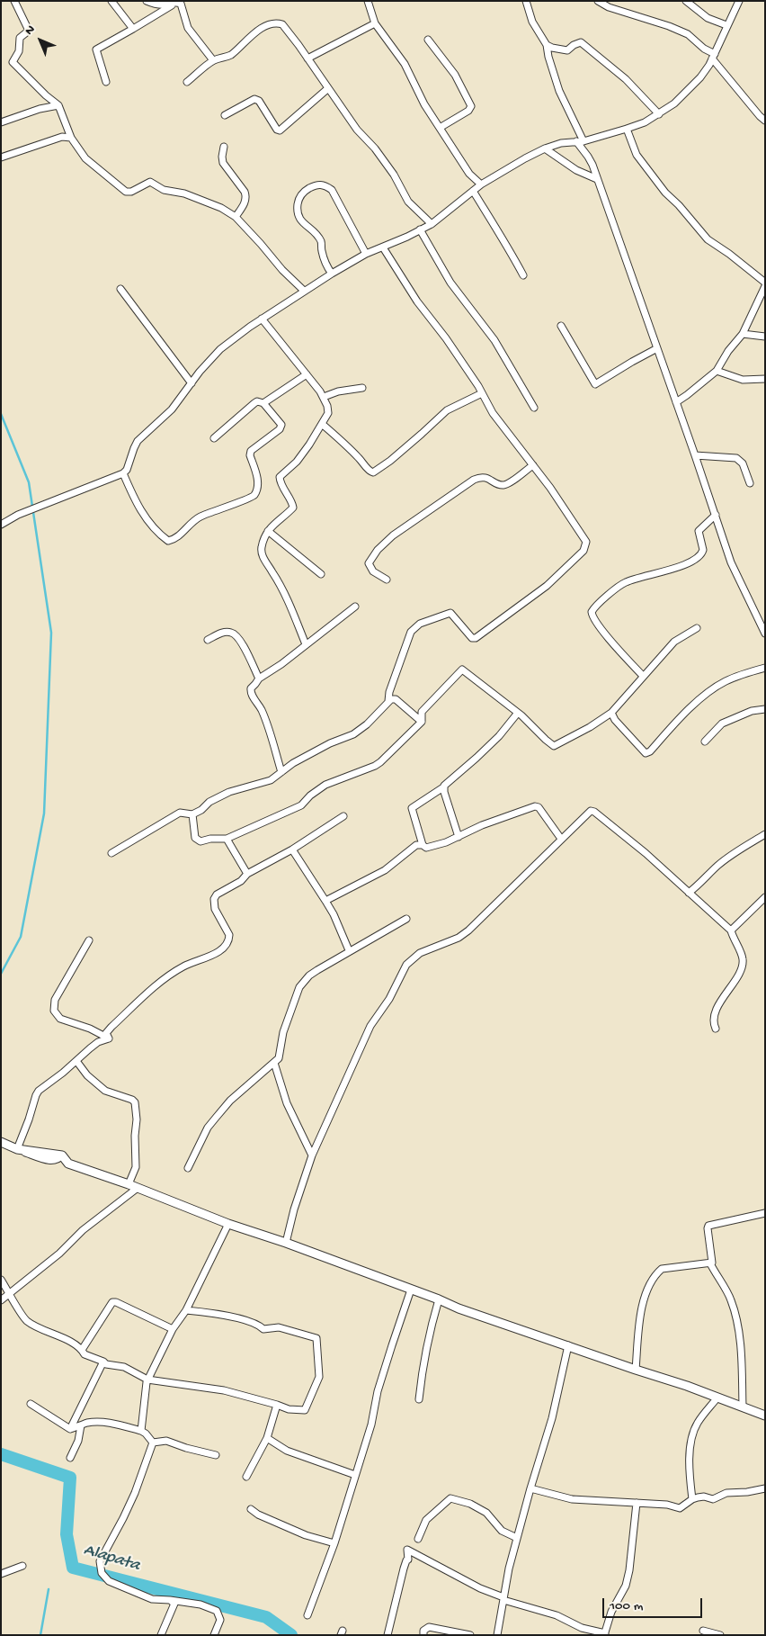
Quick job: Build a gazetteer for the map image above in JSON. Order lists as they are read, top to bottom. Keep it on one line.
{"water":["Alapata"],"scale_bar":"100 m","north":"top left"}
